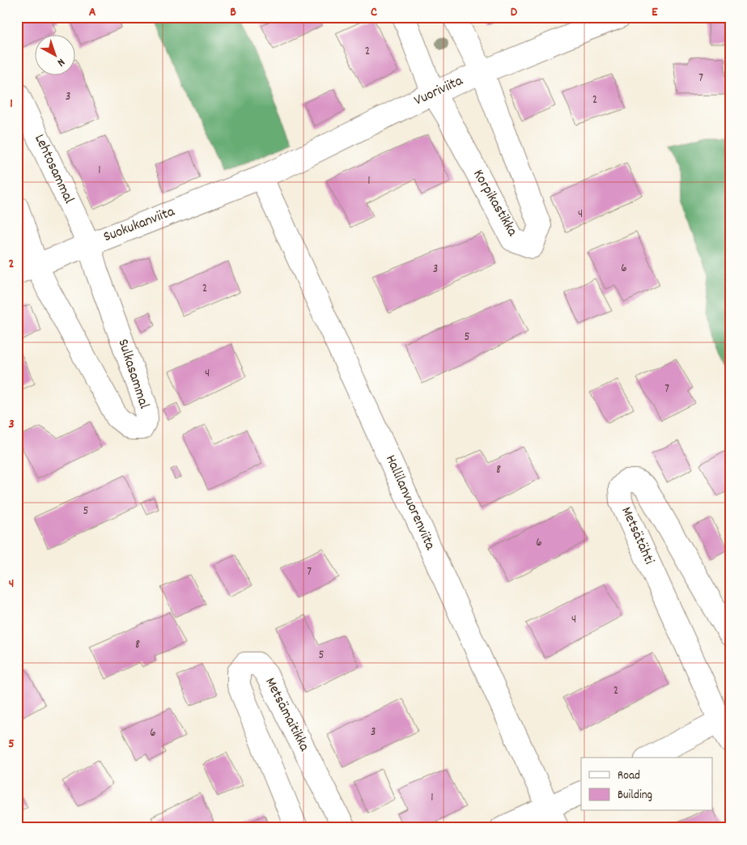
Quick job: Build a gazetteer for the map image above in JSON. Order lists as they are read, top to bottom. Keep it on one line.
{"streets":{"street":["Vuoriviita","Lehtosammal","Korpikastikka","Suokukanviita","Sulkasammal","Hallilanvuorenviita","Metsätähti","Metsämaitikka"]},"crossings":[["Vuoriviita","Korpikastikka"],["Vuoriviita","Suokukanviita"],["Vuoriviita","Hallilanvuorenviita"],["Lehtosammal","Suokukanviita"],["Lehtosammal","Sulkasammal"],["Suokukanviita","Sulkasammal"],["Suokukanviita","Hallilanvuorenviita"]],"house_numbers":["2","7","3","2","1","1","4","6","3","2","5","4","7","8","5","6","7","4","8","5","2","3","6","1"],"legend":["Road","Building"],"north":"bottom right","grid":{"columns":["A","B","C","D","E"],"rows":["1","2","3","4","5"]}}
